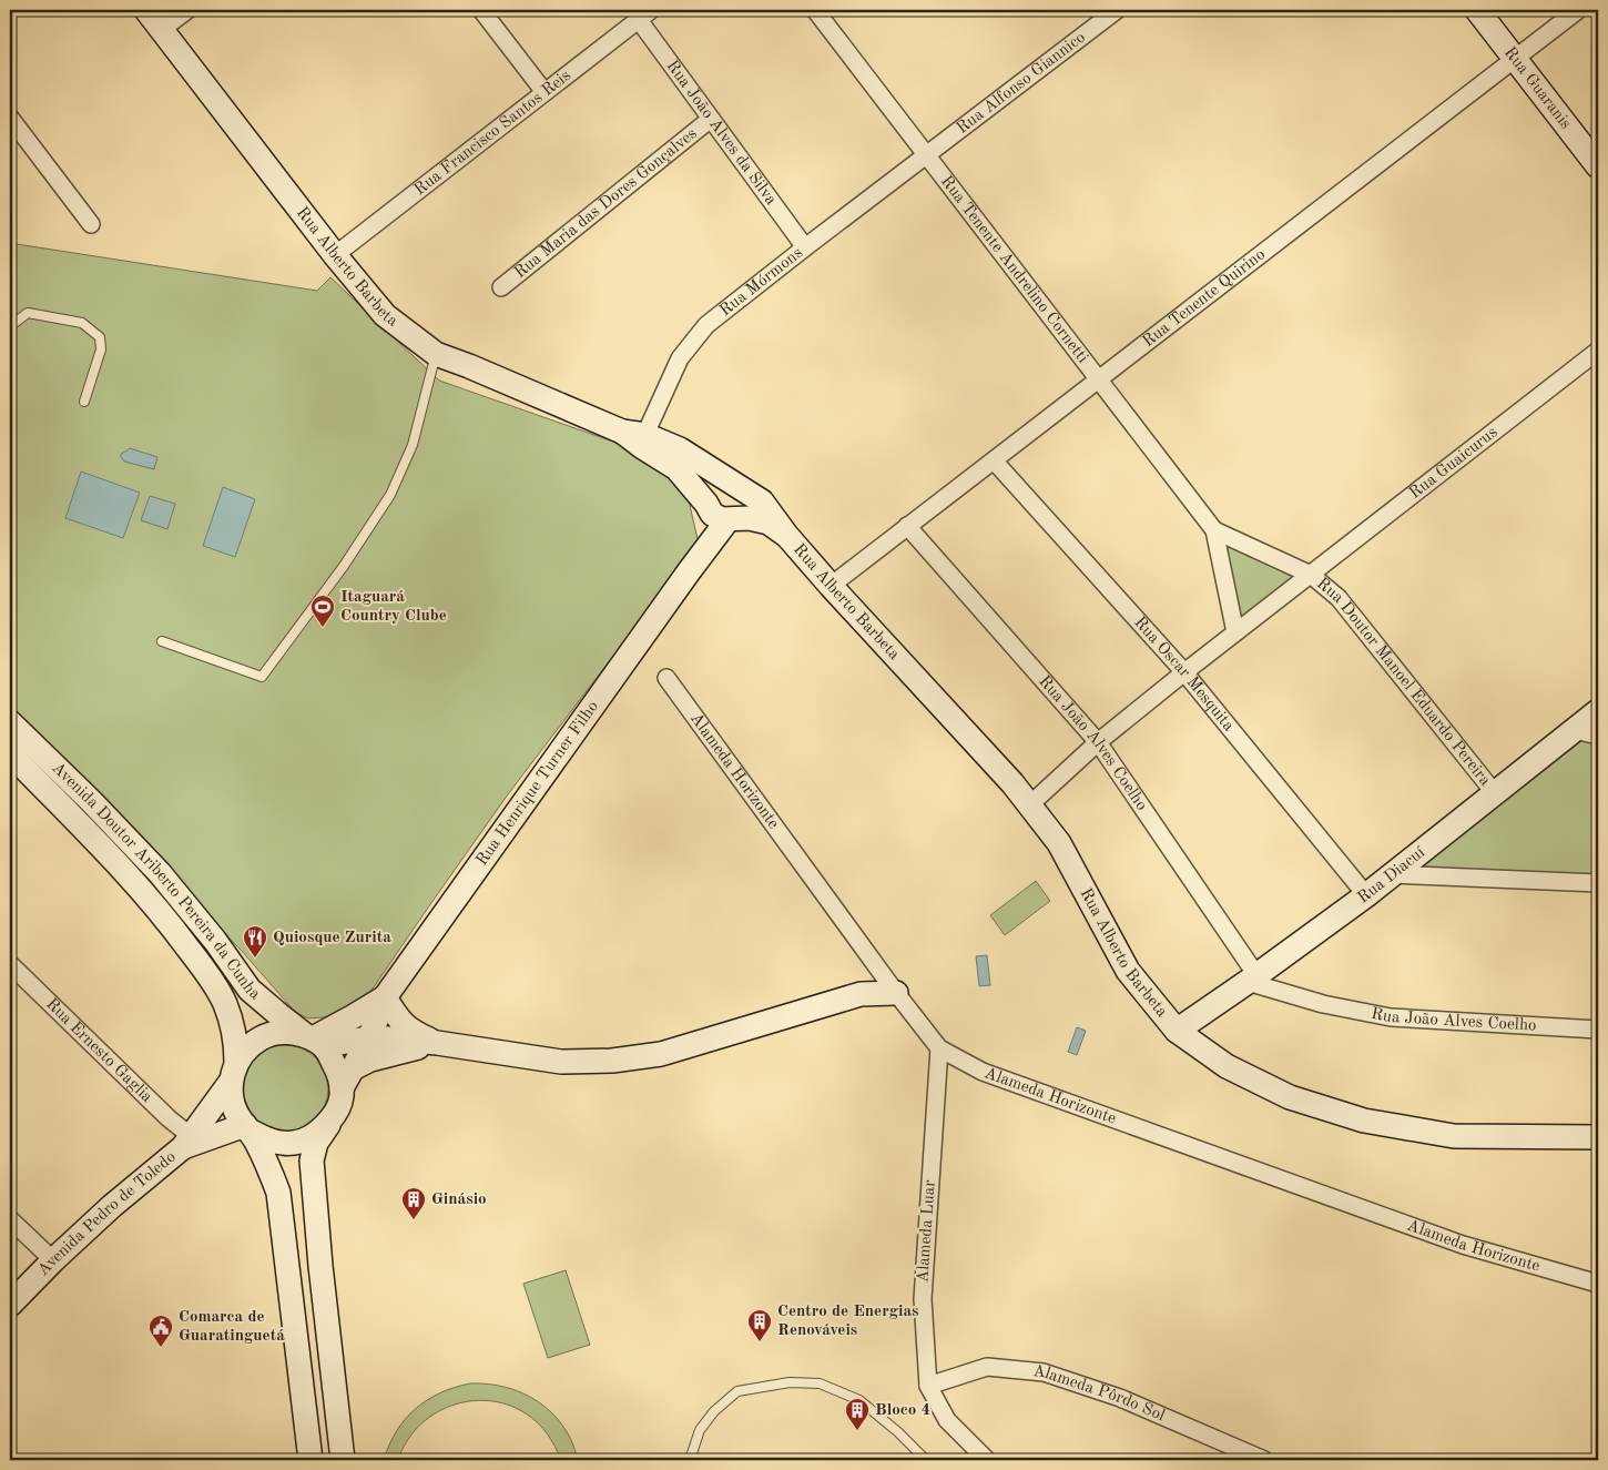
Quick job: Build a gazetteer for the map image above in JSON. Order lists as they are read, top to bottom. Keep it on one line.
{"streets":{"main road":["Rua Guaranis","Rua Alberto Barbeta","Rua Henrique Turner Filho","Rua Diacuí","Avenida Doutor Ariberto Pereira da Cunha","Avenida Pedro de Toledo"],"street":["Rua Alfonso Giannico","Rua Francisco Santos Reis","Rua João Alves da Silva","Rua Maria das Dores Gonçalves","Rua Tenente Andrelino Cornetti","Rua Mórmons","Rua Tenente Quirino","Rua Guaicurus","Rua Oscar Mesquita","Rua Doutor Manoel Eduardo Pereira","Rua João Alves Coelho","Alameda Horizonte","Rua Ernesto Gaglia","Alameda Luar","Alameda Pôrdo Sol"]},"crossings":[["Rua Alfonso Giannico","Rua Tenente Andrelino Cornetti"],["Rua Alfonso Giannico","Rua Mórmons"],["Rua Guaranis","Rua Tenente Quirino"],["Rua Francisco Santos Reis","Rua João Alves da Silva"],["Rua Francisco Santos Reis","Rua Alberto Barbeta"],["Rua João Alves da Silva","Rua Maria das Dores Gonçalves"],["Rua João Alves da Silva","Rua Mórmons"],["Rua Alberto Barbeta","Rua Mórmons"],["Rua Alberto Barbeta","Rua Tenente Quirino"],["Rua Alberto Barbeta","Rua Guaicurus"],["Rua Alberto Barbeta","Rua Diacuí"],["Rua Tenente Andrelino Cornetti","Rua Mórmons"],["Rua Tenente Andrelino Cornetti","Rua Tenente Quirino"],["Rua Tenente Andrelino Cornetti","Rua Doutor Manoel Eduardo Pereira"],["Rua Tenente Quirino","Rua Oscar Mesquita"],["Rua Tenente Quirino","Rua João Alves Coelho"],["Rua Guaicurus","Rua Oscar Mesquita"],["Rua Guaicurus","Rua Doutor Manoel Eduardo Pereira"],["Rua Guaicurus","Rua João Alves Coelho"],["Rua Oscar Mesquita","Rua Diacuí"],["Rua Doutor Manoel Eduardo Pereira","Rua Diacuí"],["Rua João Alves Coelho","Rua Diacuí"],["Alameda Horizonte","Alameda Luar"],["Rua Henrique Turner Filho","Avenida Doutor Ariberto Pereira da Cunha"],["Rua Henrique Turner Filho","Avenida Pedro de Toledo"],["Avenida Doutor Ariberto Pereira da Cunha","Avenida Pedro de Toledo"],["Rua Ernesto Gaglia","Avenida Pedro de Toledo"],["Alameda Luar","Alameda Pôrdo Sol"]],"places":{"sports":["Itaguará Country Clube"],"restaurant":["Quiosque Zurita"],"building":["Ginásio","Centro de Energias Renováveis","Bloco 4"],"public building":["Comarca de Guaratinguetá"]}}
